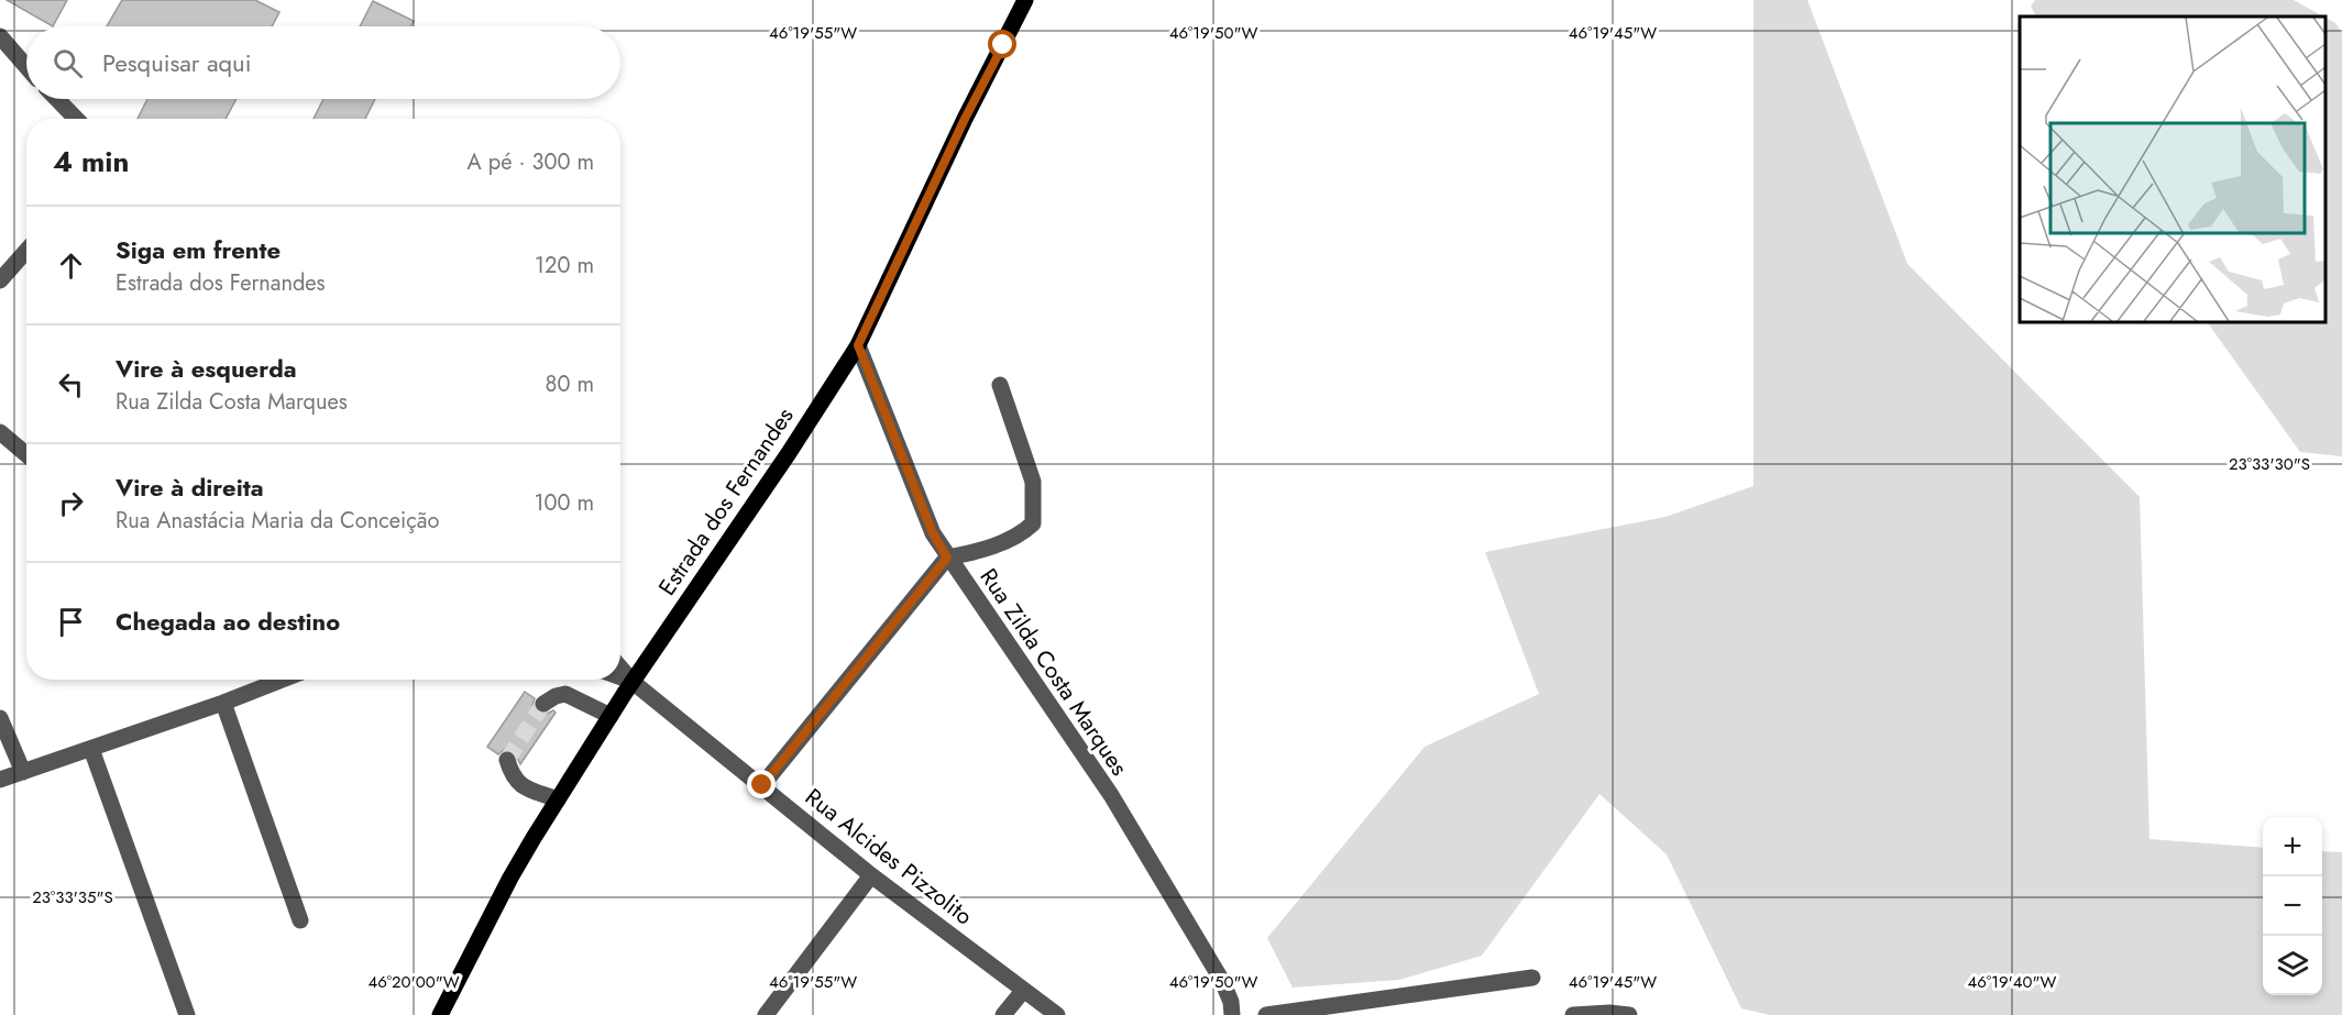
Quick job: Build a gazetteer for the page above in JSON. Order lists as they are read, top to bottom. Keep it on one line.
{"streets":{"main road":["Estrada dos Fernandes"],"street":["Rua Zilda Costa Marques","Rua Alcides Pizzolito"]},"crossings":[["Estrada dos Fernandes","Rua Zilda Costa Marques"],["Estrada dos Fernandes","Rua Alcides Pizzolito"]],"page":{"search":"Pesquisar aqui","heading":["4 min","A pé · 300 m"],"list":[["Siga em frente","Estrada dos Fernandes","120 m"],["Vire à esquerda","Rua Zilda Costa Marques","80 m"],["Vire à direita","Rua Anastácia Maria da Conceição","100 m"],"Chegada ao destino"],"map_buttons":["+","−"]},"coordinates":["46°19'55\"W","46°19'50\"W","46°19'45\"W","23°33'30\"S","23°33'35\"S","46°20'00\"W","46°19'40\"W"]}
